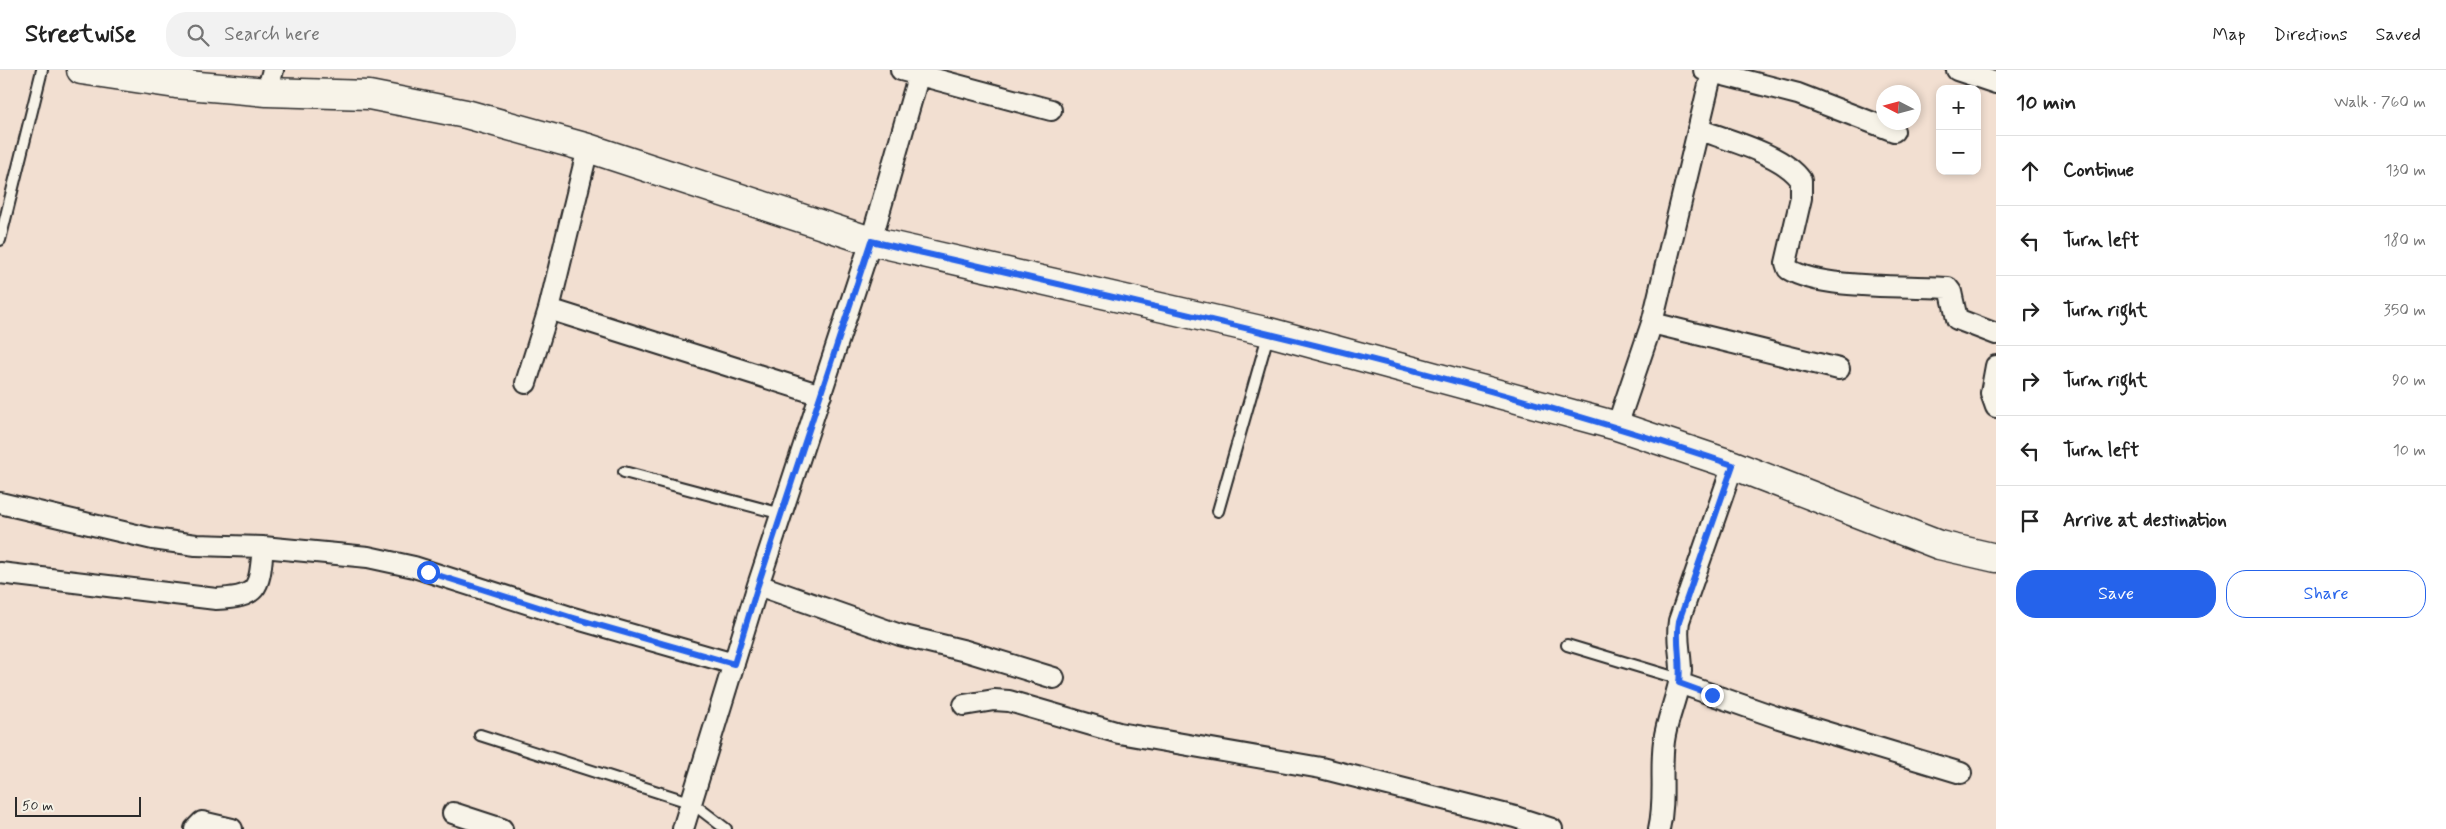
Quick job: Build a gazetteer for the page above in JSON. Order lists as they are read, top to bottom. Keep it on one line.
{"scale_bar":"50 m","north":"left","page":{"header":"Streetwise","search":"Search here","nav":["Map","Directions","Saved"],"heading":["10 min","Walk · 760 m"],"map_buttons":["+","−"],"list":[["Continue","130 m"],["Turn left","180 m"],["Turn right","350 m"],["Turn right","90 m"],["Turn left","10 m"],"Arrive at destination"],"buttons":["Save","Share"],"scale":"50 m"}}
